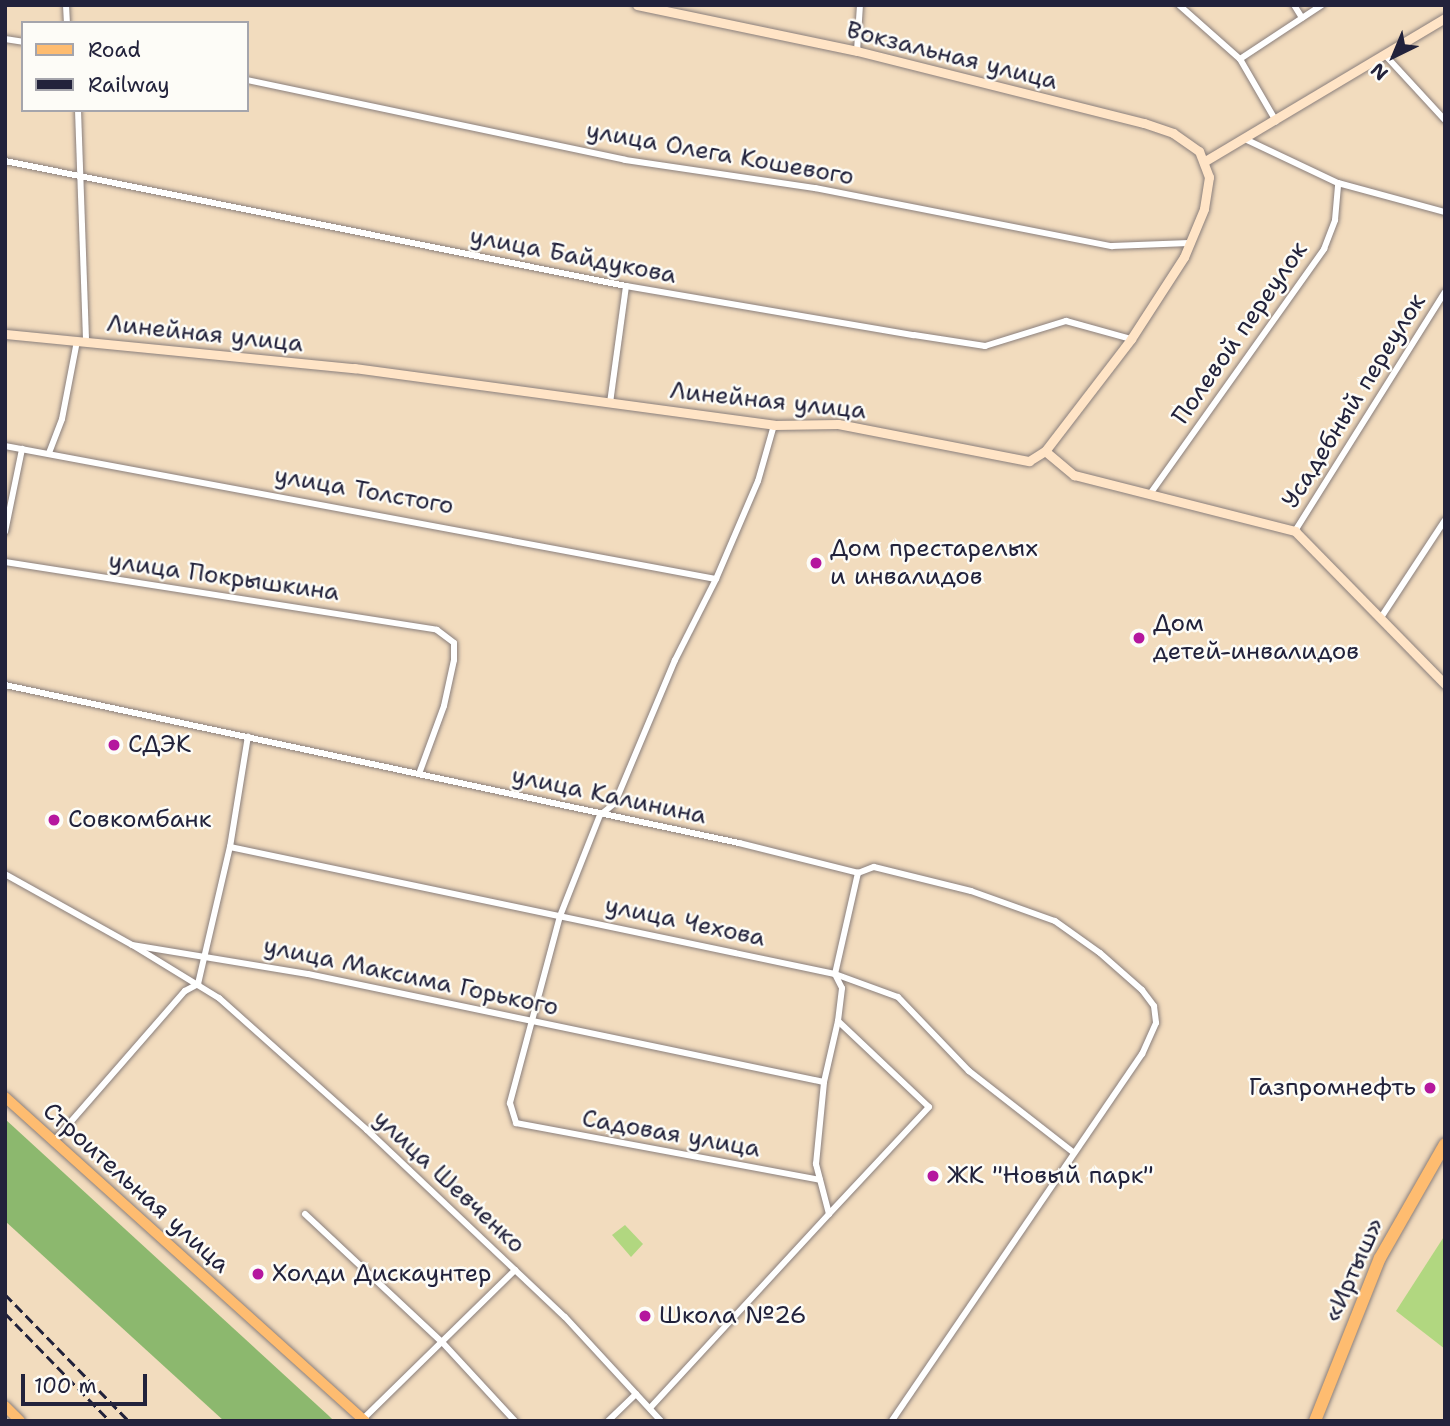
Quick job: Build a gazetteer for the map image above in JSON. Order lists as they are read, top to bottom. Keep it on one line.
{"streets":{"highway":["«Иртыш»"],"main road":["Строительная улица"],"street":["Вокзальная улица","улица Олега Кошевого","улица Байдукова","Полевой переулок","Линейная улица","Усадебный переулок","улица Толстого","улица Покрышкина","улица Калинина","улица Чехова","улица Максима Горького","Садовая улица","улица Шевченко"]},"crossings":[["улица Покрышкина","улица Калинина"],["улица Калинина","улица Чехова"],["улица Максима Горького","Садовая улица"],["улица Максима Горького","улица Шевченко"]],"places":["Дом престарелых и инвалидов","Дом детей-инвалидов","СДЭК","Совкомбанк","Газпромнефть","ЖК \"Новый парк\"","Холди Дискаунтер","Школа №26"],"legend":["Road","Railway"],"scale_bar":"100 m","north":"bottom left"}
